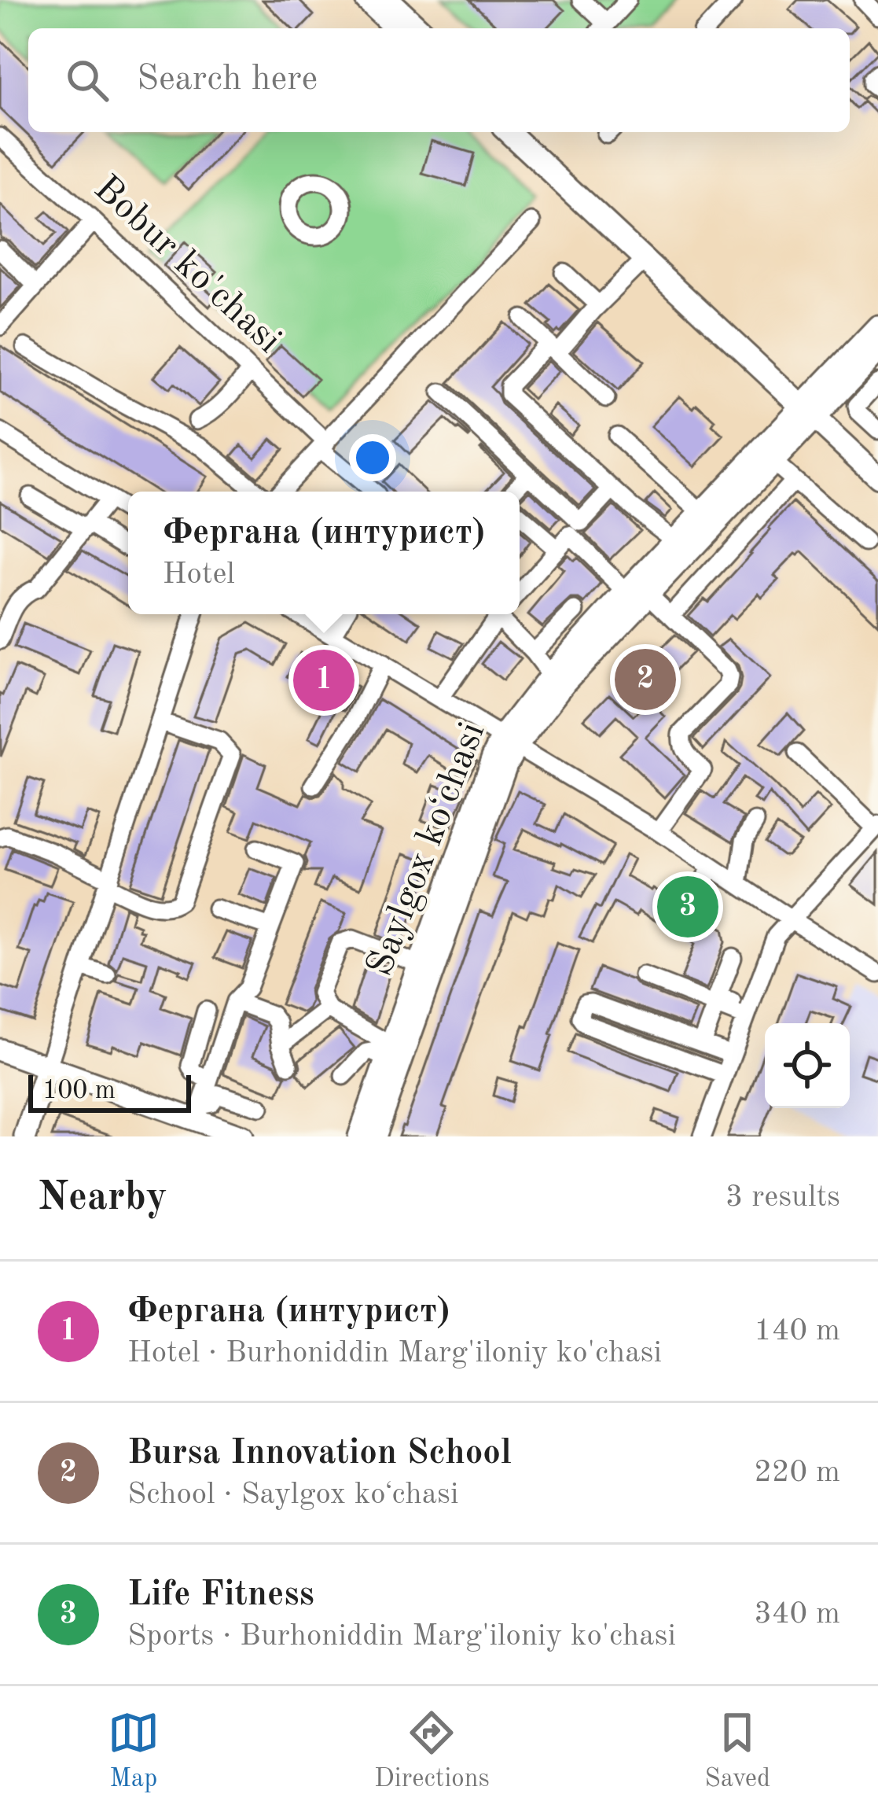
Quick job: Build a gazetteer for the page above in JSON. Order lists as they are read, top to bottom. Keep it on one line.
{"streets":{"main road":["Saylgox koʻchasi"],"street":["Bobur ko'chasi"]},"scale_bar":"100 m","page":{"search":"Search here","popup":["Фергана (интурист)","Hotel"],"pins":["2","1","3"],"scale":"100 m","heading":["Nearby","3 results"],"list":[{"mark":"1","name":"Фергана (интурист)","note":"Hotel · Burhoniddin Marg'iloniy ko'chasi","value":"140 m"},{"mark":"2","name":"Bursa Innovation School","note":"School · Saylgox koʻchasi","value":"220 m"},{"mark":"3","name":"Life Fitness","note":"Sports · Burhoniddin Marg'iloniy ko'chasi","value":"340 m"}],"nav":["Map","Directions","Saved"]}}
